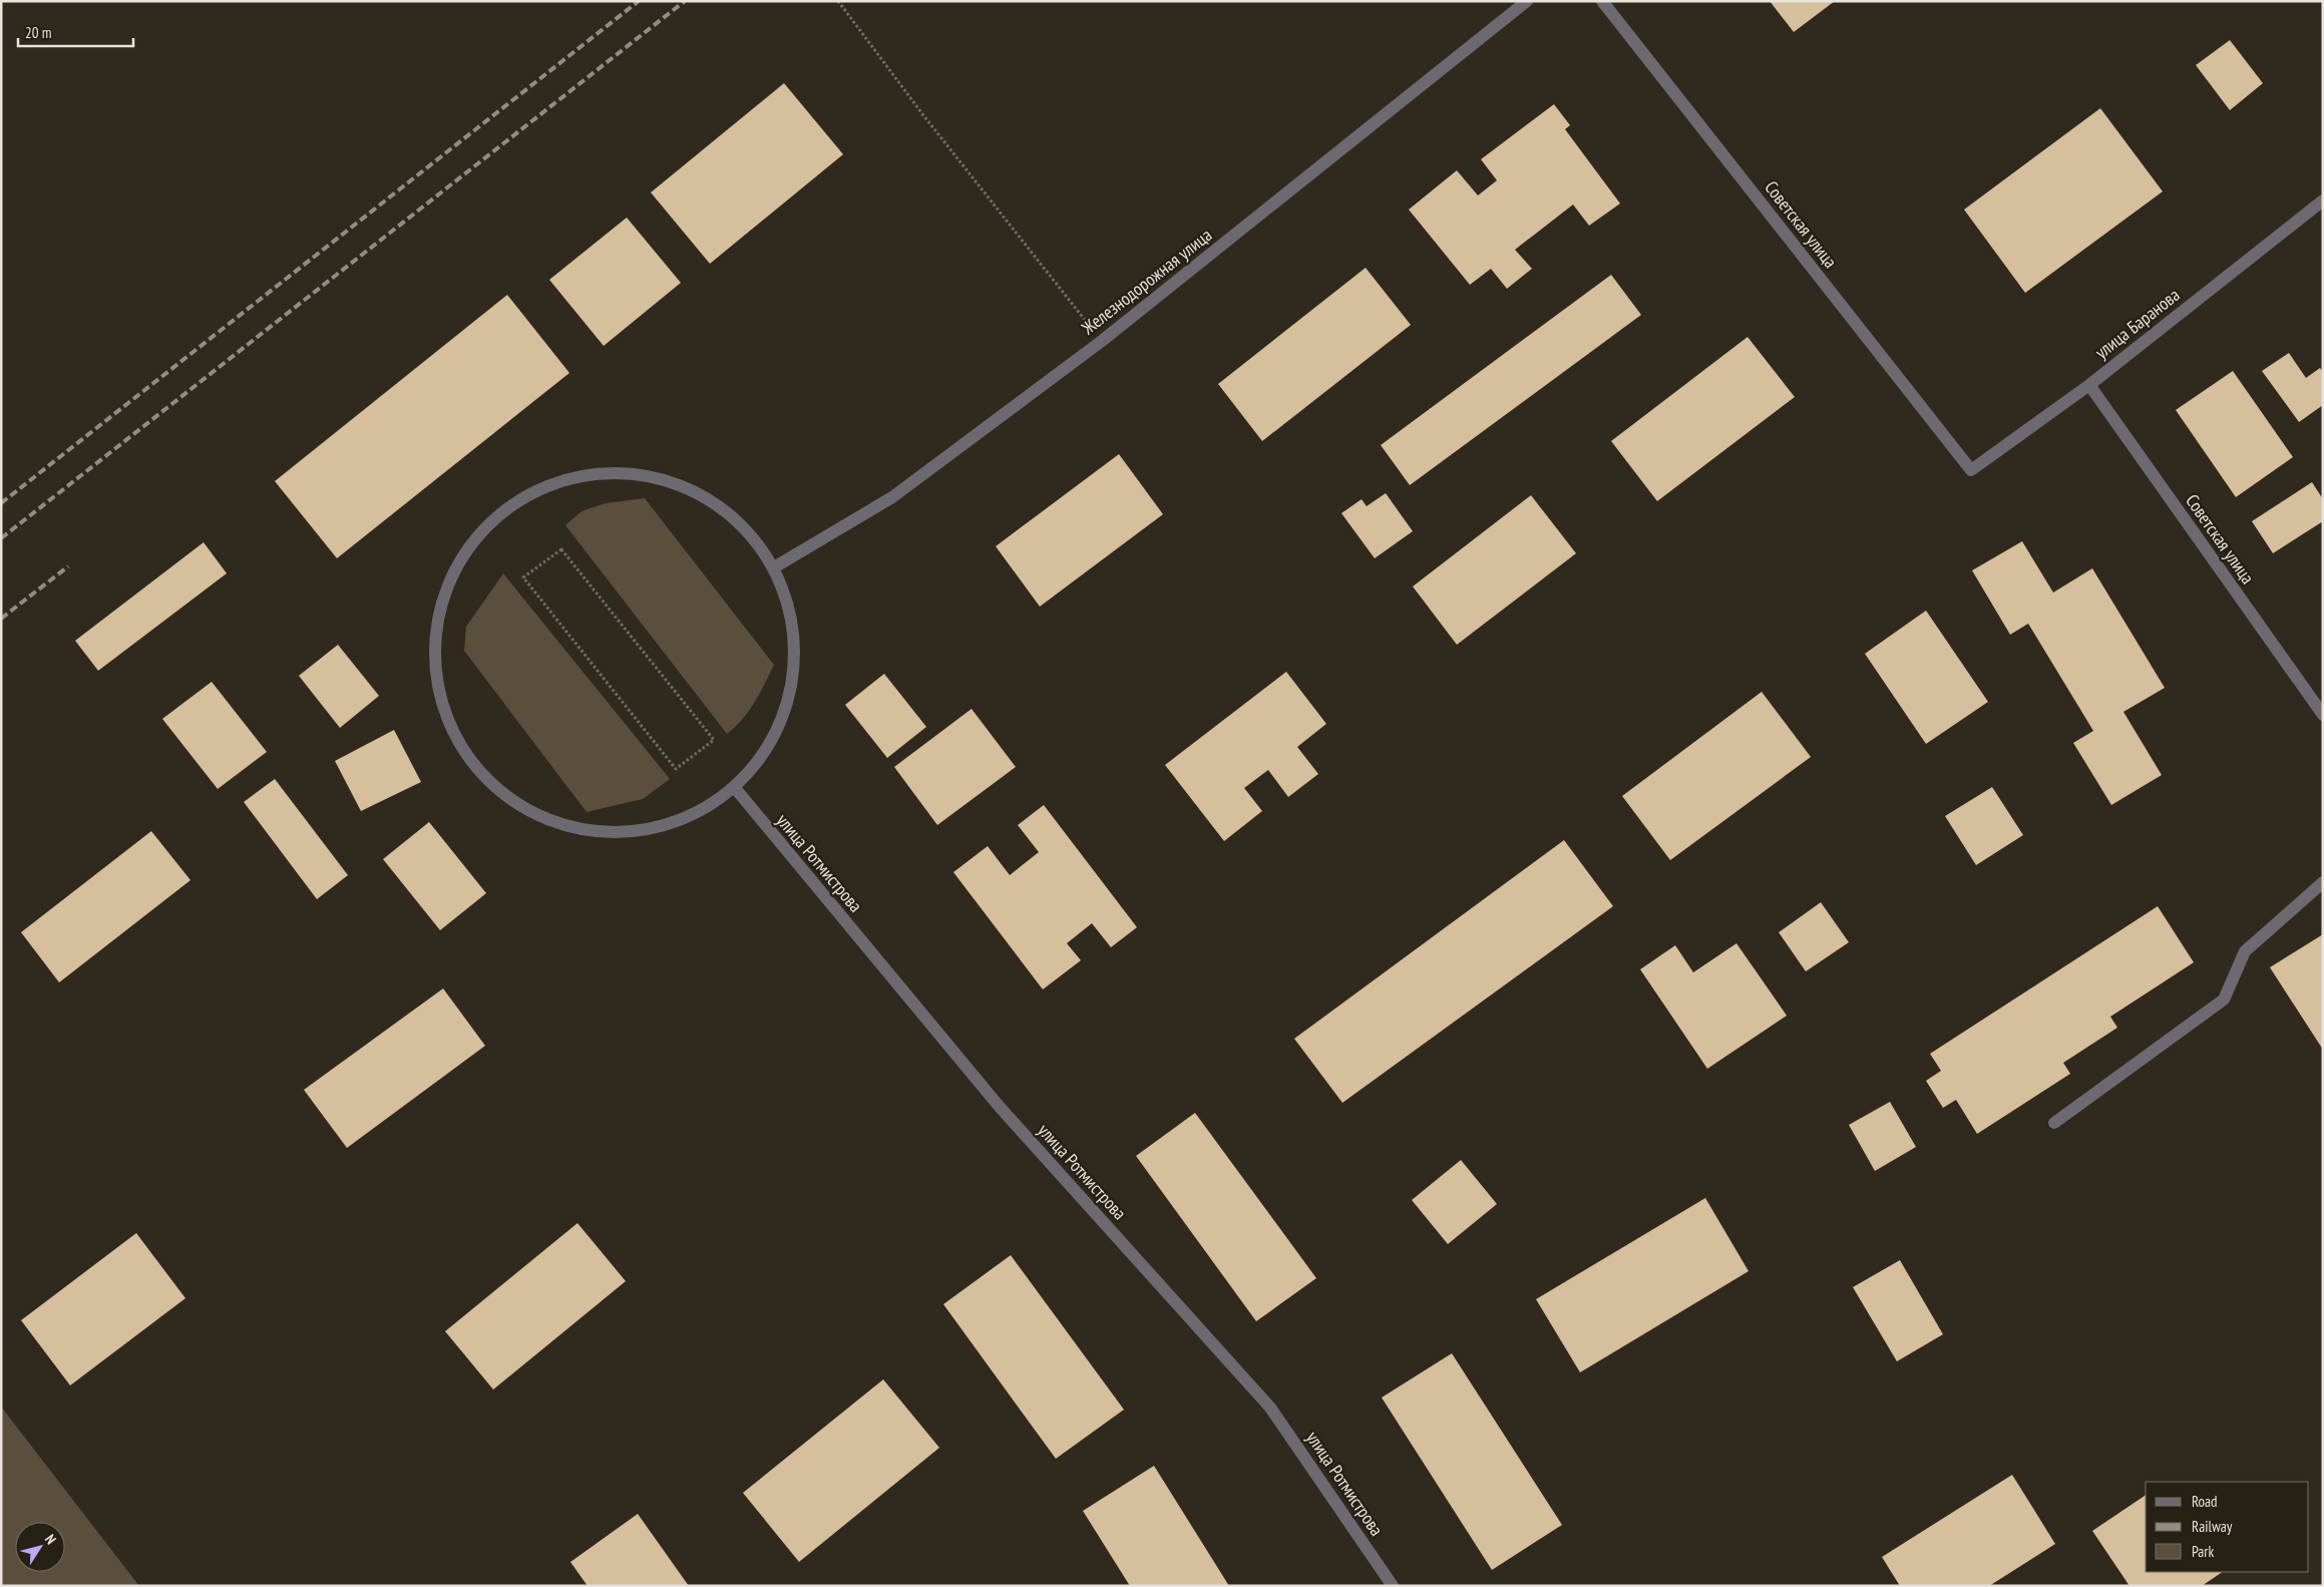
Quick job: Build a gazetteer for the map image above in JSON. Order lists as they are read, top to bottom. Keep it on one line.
{"streets":{"street":["Советская улица","Железнодорожная улица","улица Баранова","улица Ротмистрова"]},"crossings":[["Советская улица","улица Баранова"]],"legend":["Road","Railway","Park"],"scale_bar":"20 m","north":"top right"}
